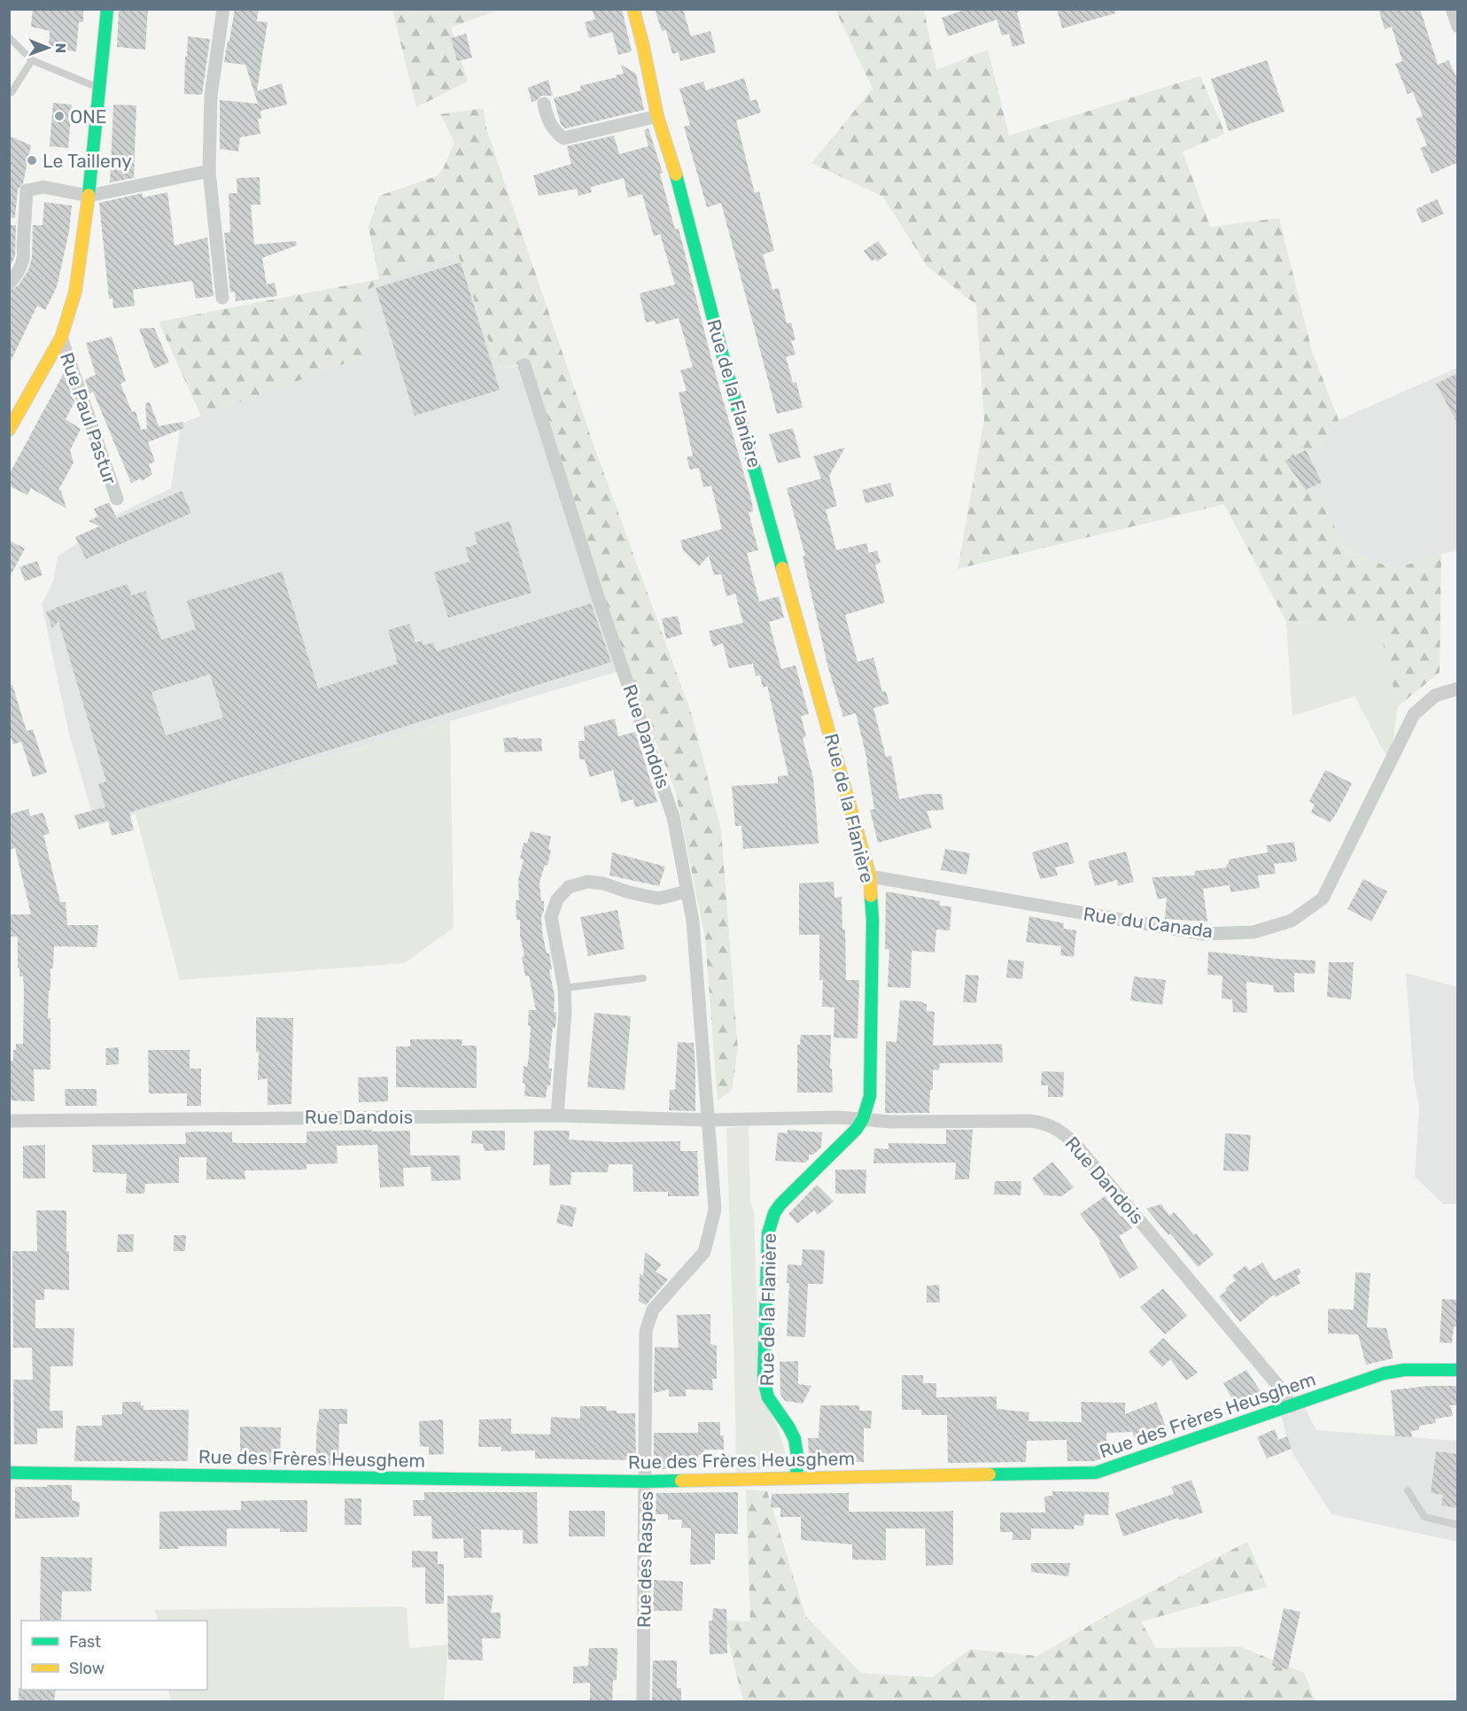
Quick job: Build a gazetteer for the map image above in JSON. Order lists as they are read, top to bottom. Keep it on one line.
{"streets":{"street":["Rue de la Flanière","Rue Paul Pastur","Rue Dandois","Rue du Canada","Rue des Frères Heusghem","Rue des Raspes"]},"crossings":[["Rue de la Flanière","Rue Dandois"],["Rue de la Flanière","Rue du Canada"],["Rue de la Flanière","Rue des Frères Heusghem"],["Rue Dandois","Rue des Frères Heusghem"],["Rue Dandois","Rue des Raspes"],["Rue des Frères Heusghem","Rue des Raspes"]],"places":["ONE","Le Tailleny"],"legend":["Fast","Slow"],"north":"right"}
